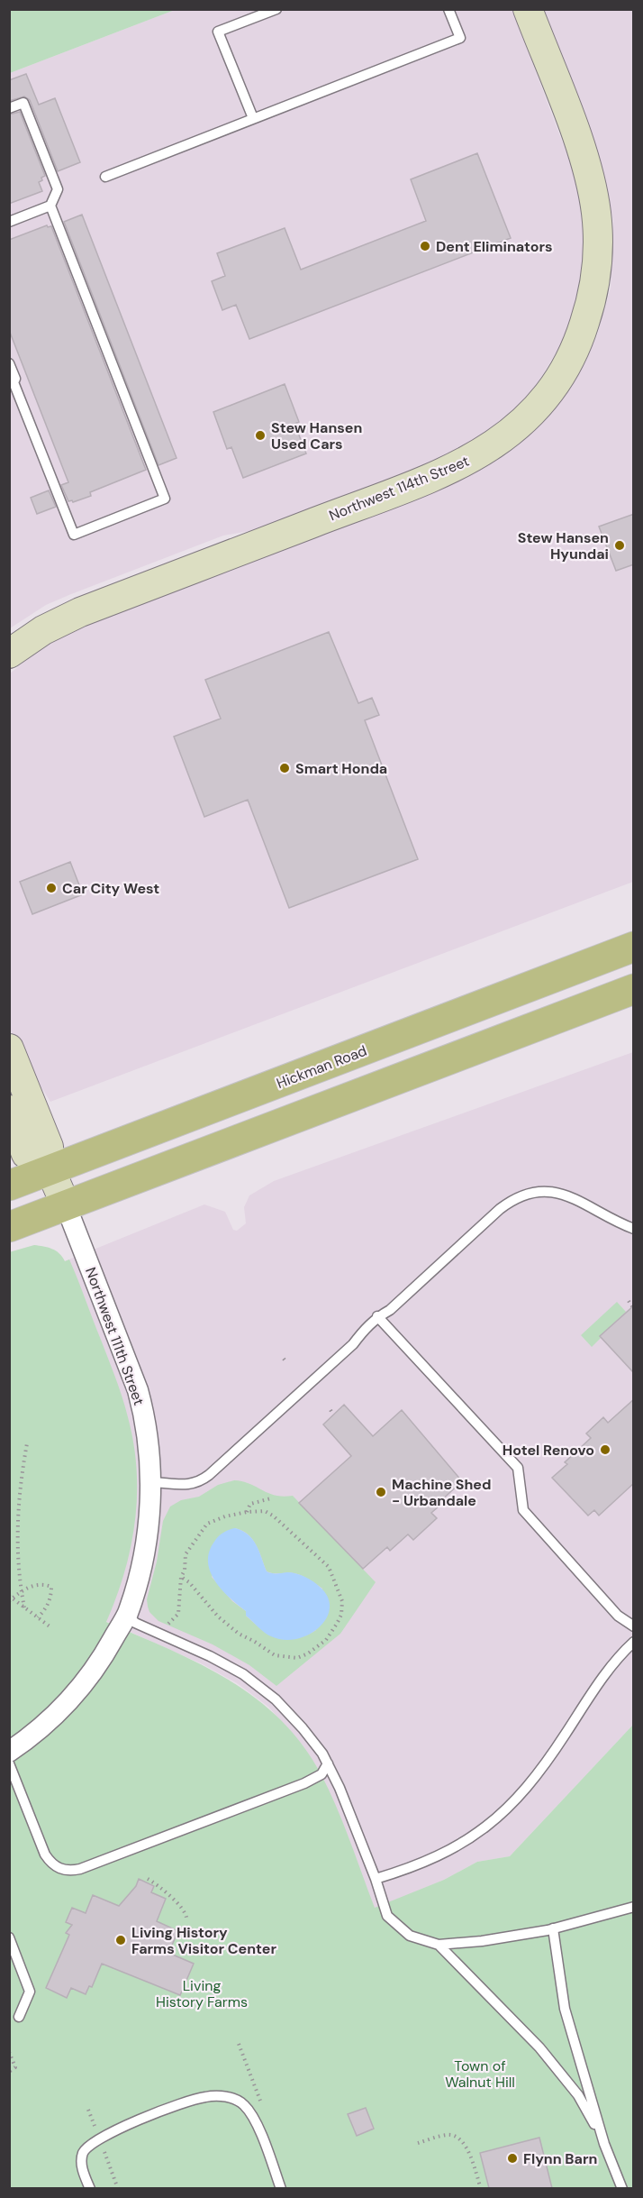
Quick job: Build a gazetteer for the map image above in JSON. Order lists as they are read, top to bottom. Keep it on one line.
{"streets":{"main road":["Hickman Road"],"street":["Northwest 114th Street","Northwest 111th Street"]},"crossings":[["Hickman Road","Northwest 111th Street"]],"parks":["Living History Farms","Town of Walnut Hill"],"places":["Dent Eliminators","Stew Hansen Used Cars","Stew Hansen Hyundai","Smart Honda","Car City West","Hotel Renovo","Machine Shed - Urbandale","Living History Farms Visitor Center","Flynn Barn"]}
